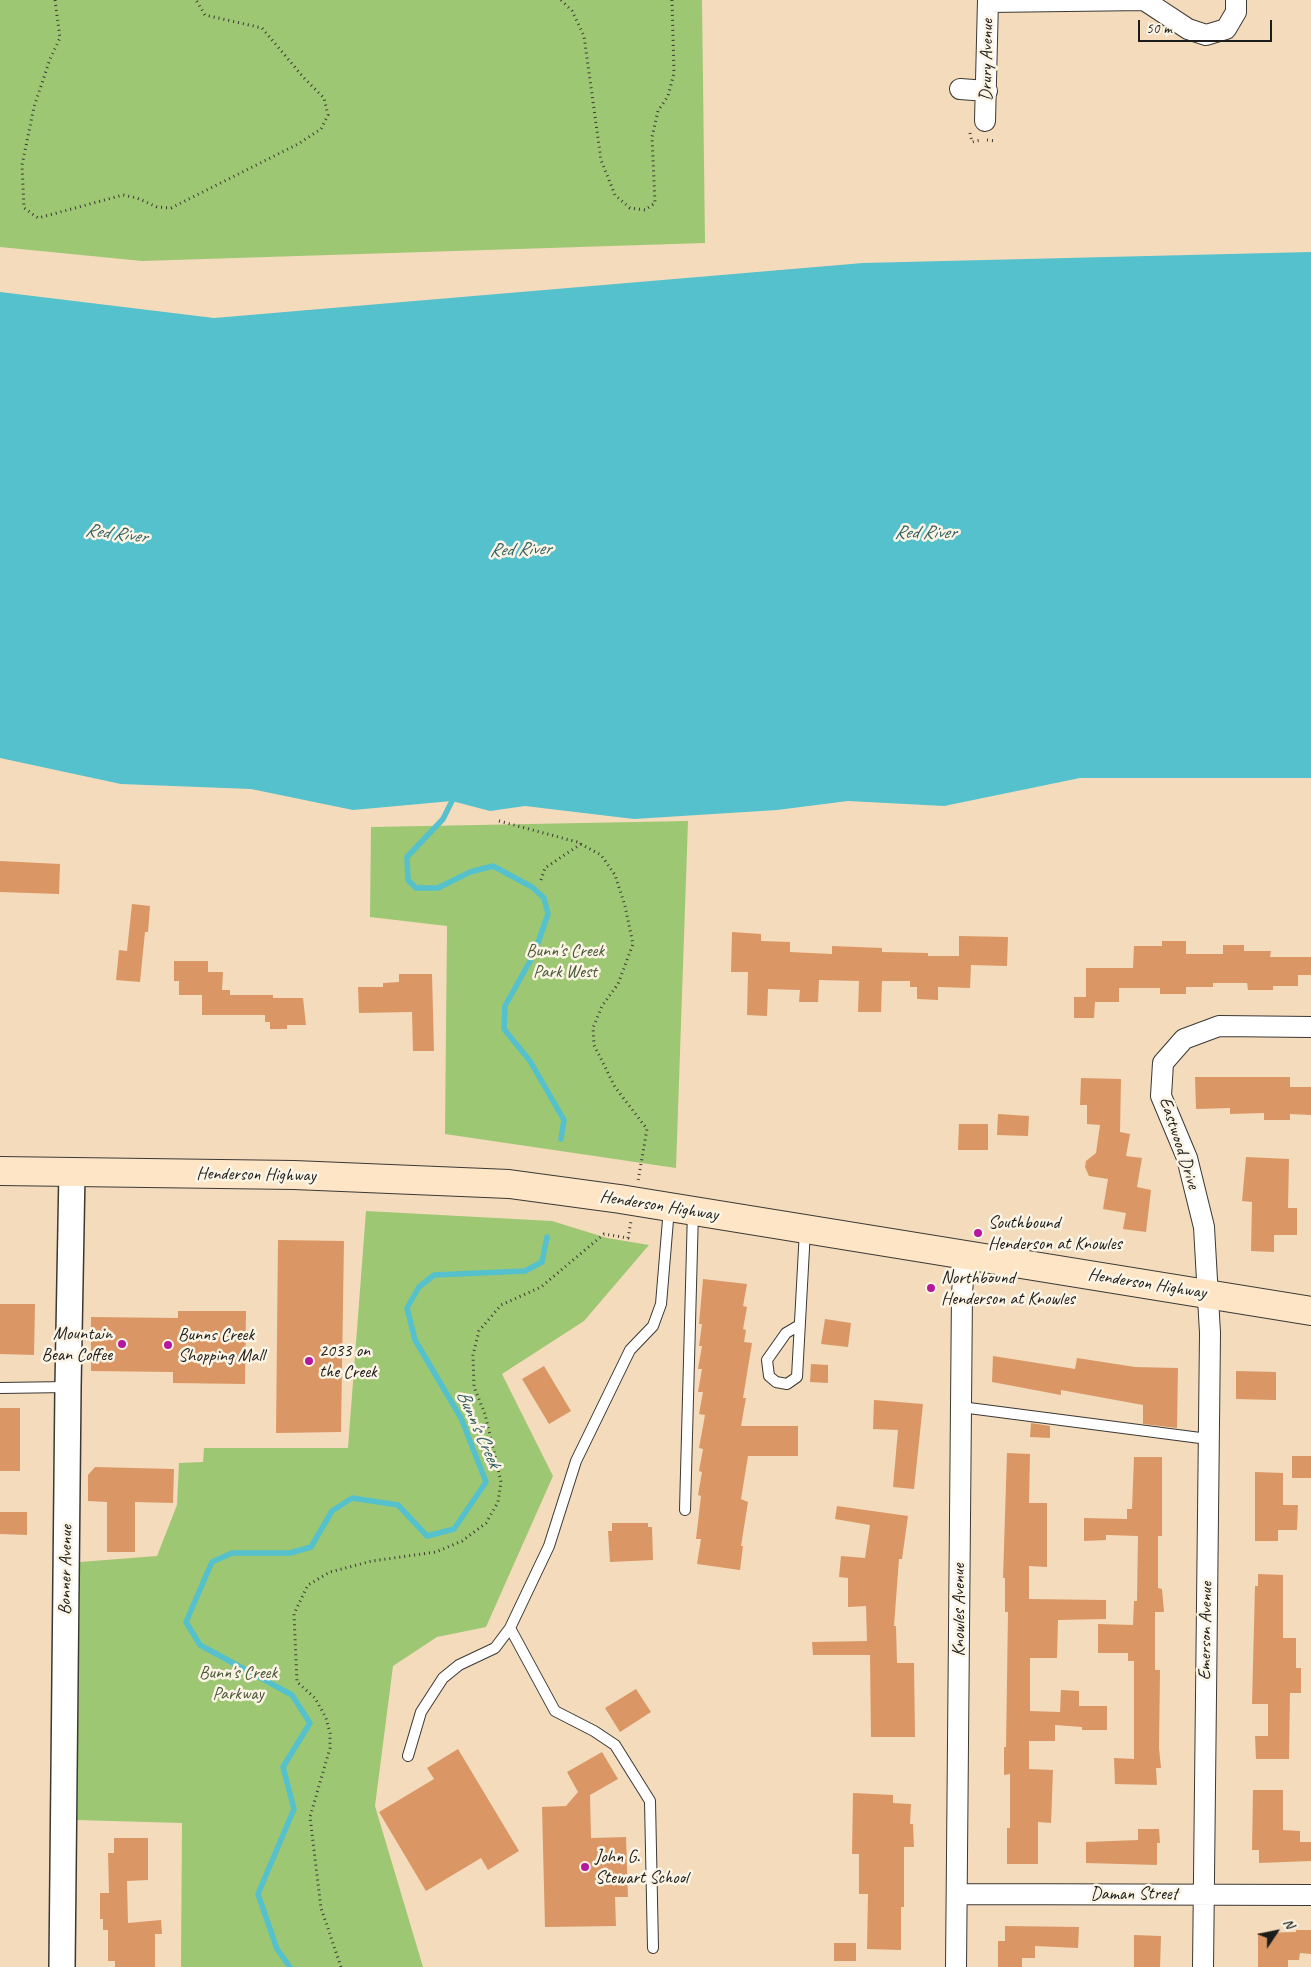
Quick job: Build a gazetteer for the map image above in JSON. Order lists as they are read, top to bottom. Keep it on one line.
{"streets":{"main road":["Henderson Highway"],"street":["Drury Avenue","Eastwood Drive","Bonner Avenue","Knowles Avenue","Emerson Avenue","Daman Street"]},"crossings":[["Eastwood Drive","Henderson Highway"],["Eastwood Drive","Emerson Avenue"],["Henderson Highway","Bonner Avenue"],["Henderson Highway","Knowles Avenue"],["Henderson Highway","Emerson Avenue"],["Knowles Avenue","Daman Street"],["Emerson Avenue","Daman Street"]],"water":["Red River","Bunn's Creek"],"parks":["Bunn's Creek Park West","Bunn's Creek Parkway"],"places":["Southbound Henderson at Knowles","Northbound Henderson at Knowles","Mountain Bean Coffee","Bunns Creek Shopping Mall","2033 on the Creek","John G. Stewart School"],"scale_bar":"50 m","north":"top right"}
